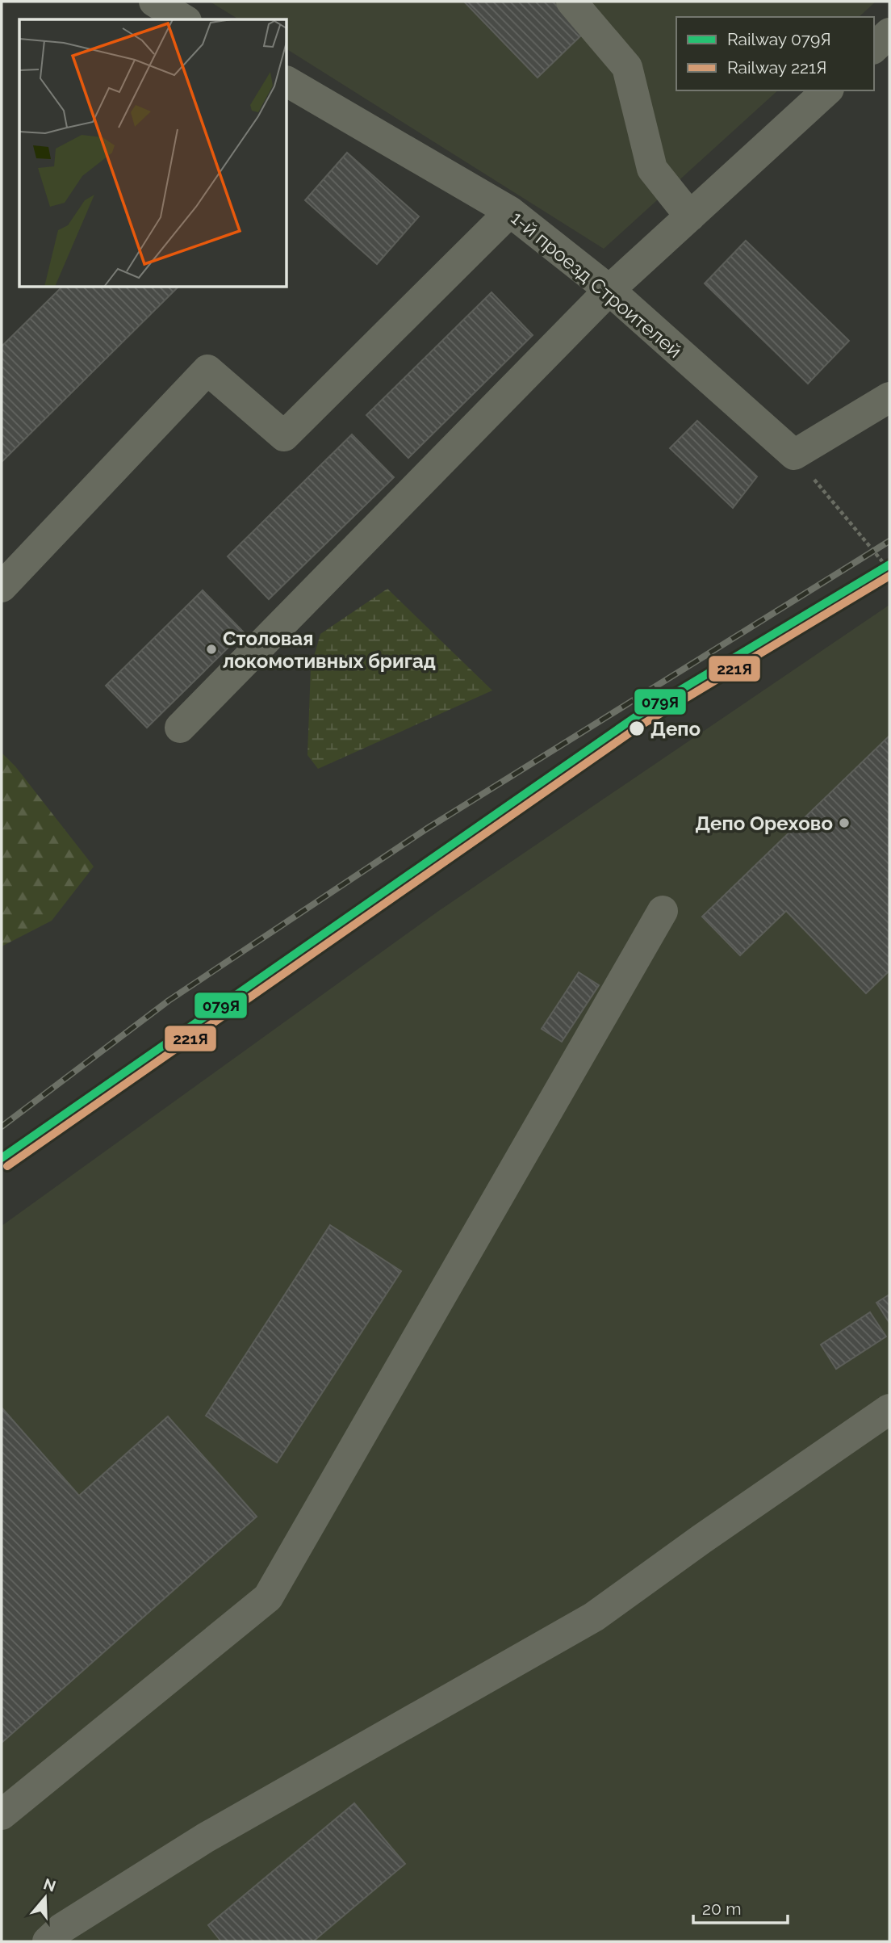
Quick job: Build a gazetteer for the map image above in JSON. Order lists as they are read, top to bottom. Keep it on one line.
{"streets":{"street":["1-й проезд Строителей"]},"places":["Столовая локомотивных бригад","Депо","Депо Орехово"],"lines":["rail line 079Я","rail line 221Я"],"legend":["Railway 079Я","Railway 221Я"],"scale_bar":"20 m","north":"top"}
